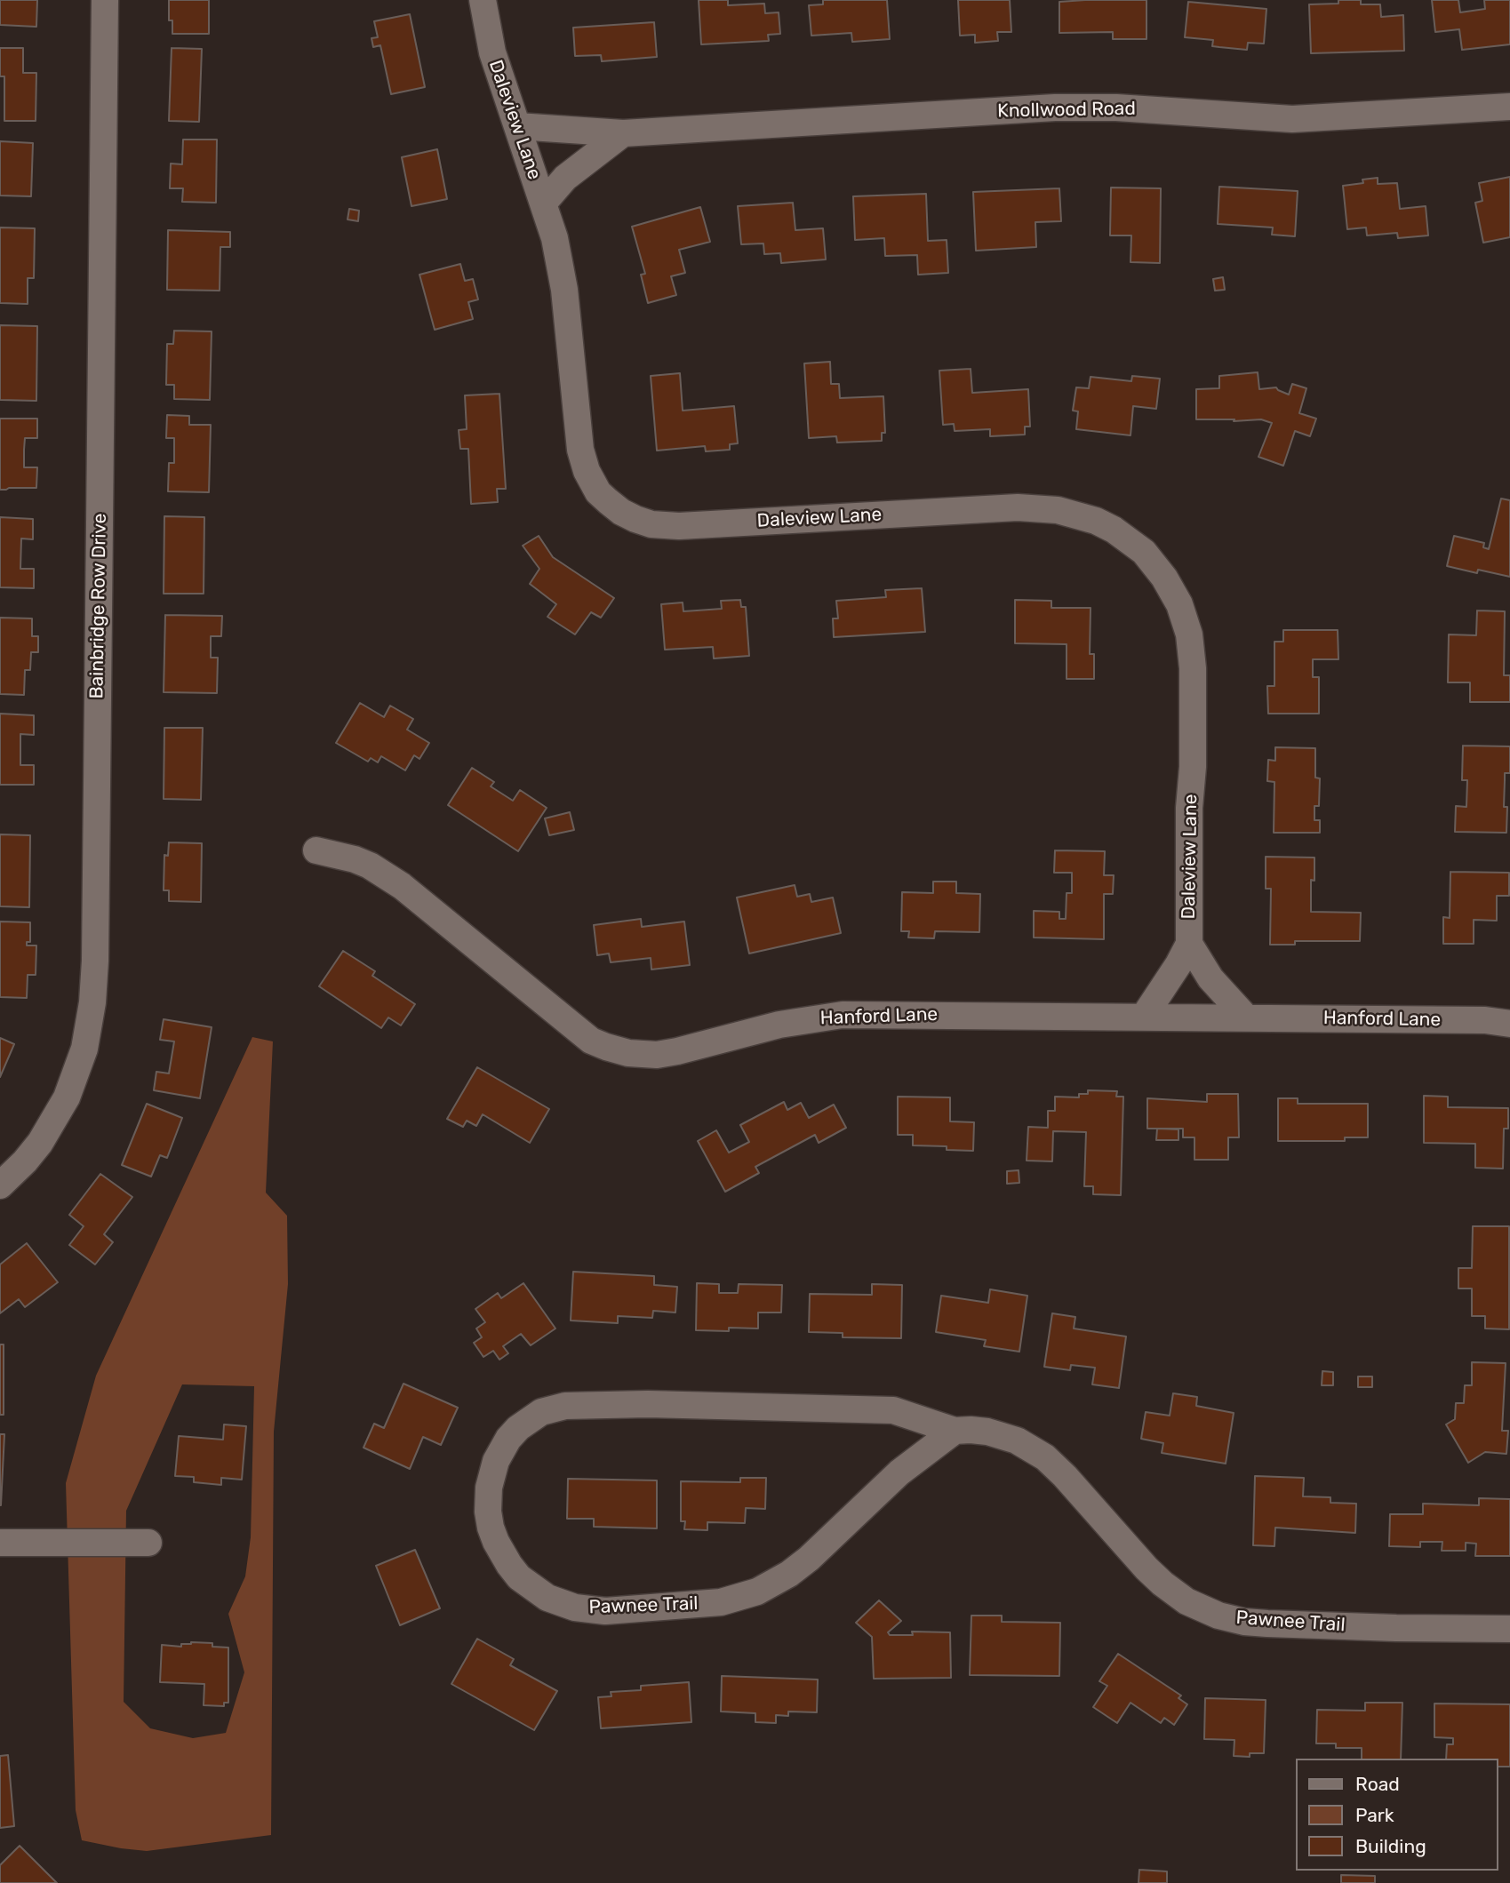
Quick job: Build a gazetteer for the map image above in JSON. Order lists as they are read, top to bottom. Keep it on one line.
{"streets":{"street":["Knollwood Road","Daleview Lane","Bainbridge Row Drive","Hanford Lane","Pawnee Trail"]},"crossings":[["Knollwood Road","Daleview Lane"],["Daleview Lane","Hanford Lane"]],"legend":["Road","Park","Building"]}
